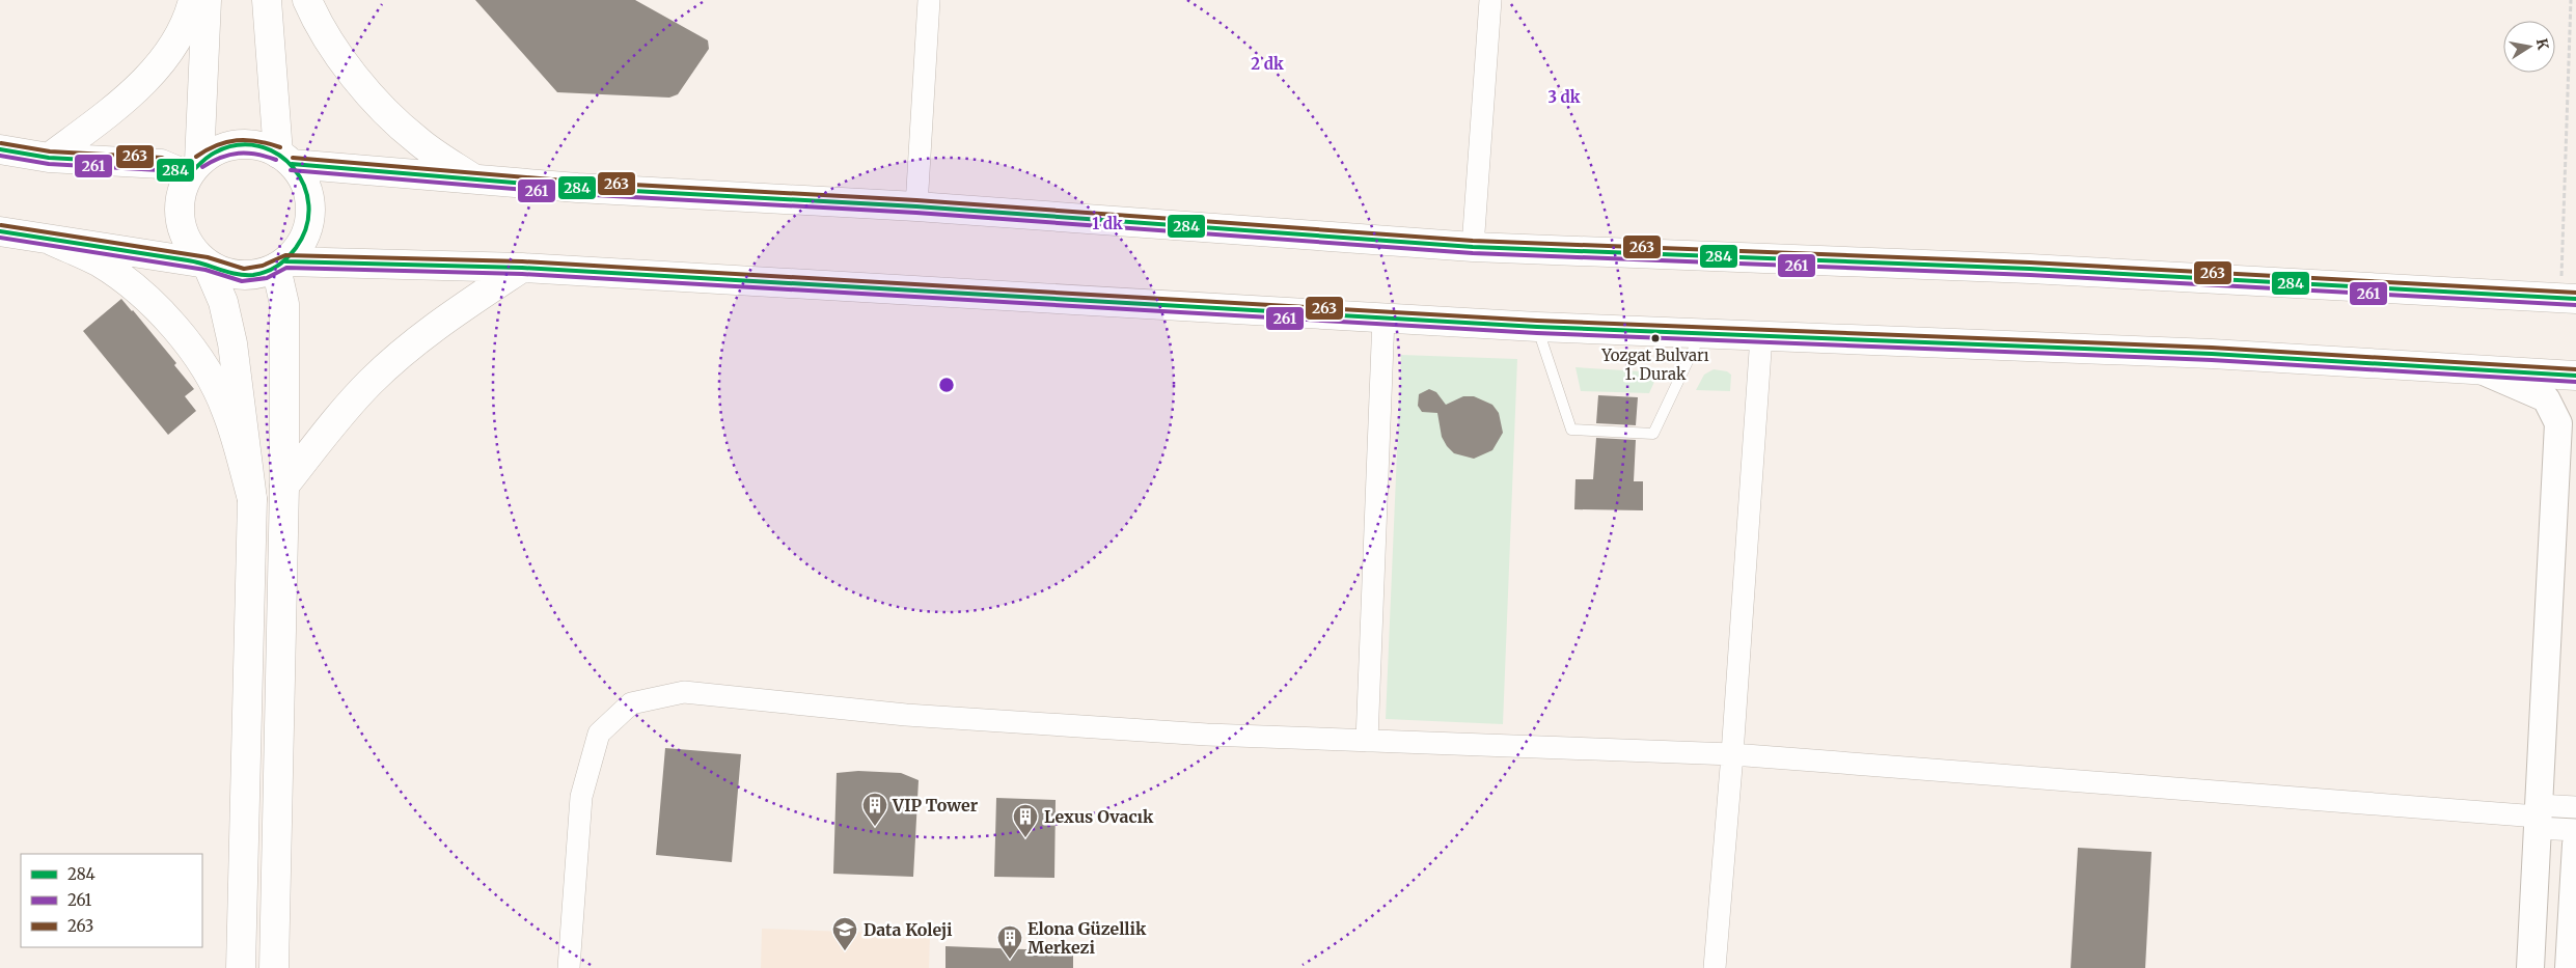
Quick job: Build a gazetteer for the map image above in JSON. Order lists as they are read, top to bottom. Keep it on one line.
{"places":{"other":["Yozgat Bulvarı 1. Durak"],"building":["VIP Tower","Lexus Ovacık","Elona Güzellik Merkezi"],"school or university":["Data Koleji"]},"lines":["transit line 263","transit line 284","transit line 261"],"legend":["284","261","263"],"north":"right","rings":["2 dk","3 dk","1 dk"]}
